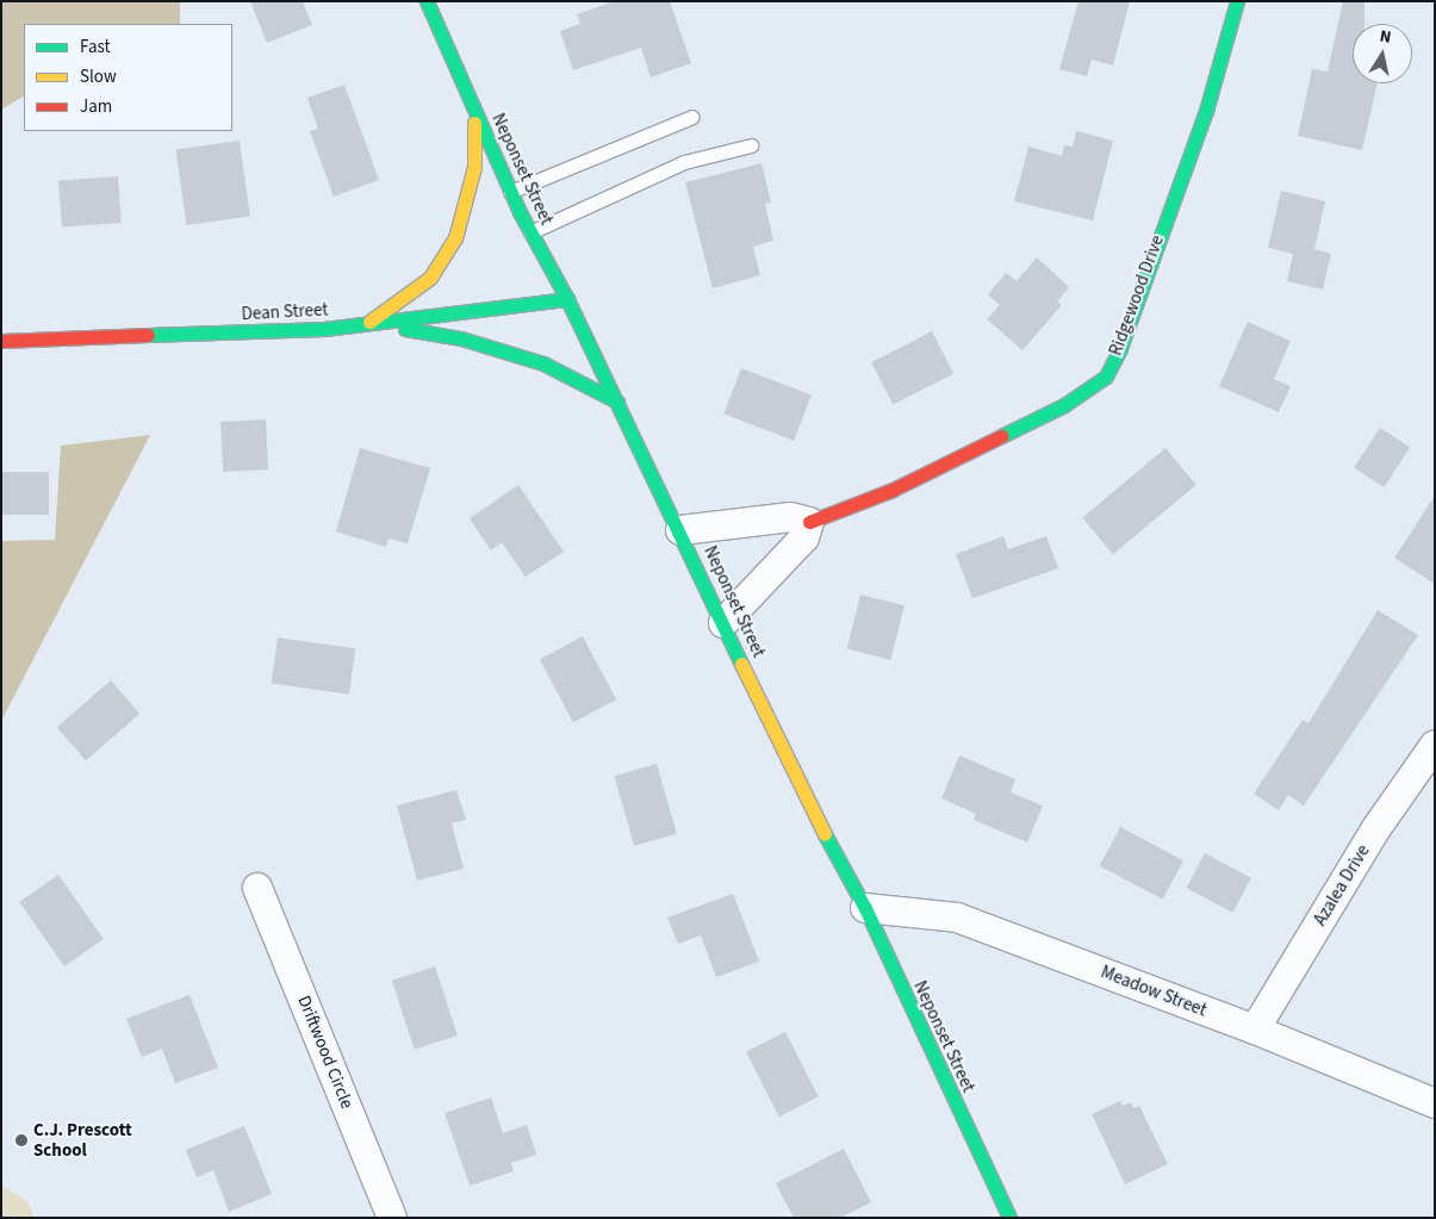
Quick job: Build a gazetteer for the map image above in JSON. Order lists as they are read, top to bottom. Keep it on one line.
{"streets":{"main road":["Neponset Street","Ridgewood Drive","Dean Street"],"street":["Azalea Drive","Meadow Street","Driftwood Circle"]},"crossings":[["Neponset Street","Ridgewood Drive"],["Neponset Street","Dean Street"],["Neponset Street","Meadow Street"],["Azalea Drive","Meadow Street"]],"places":["C.J. Prescott School"],"legend":["Fast","Slow","Jam"],"north":"top"}
